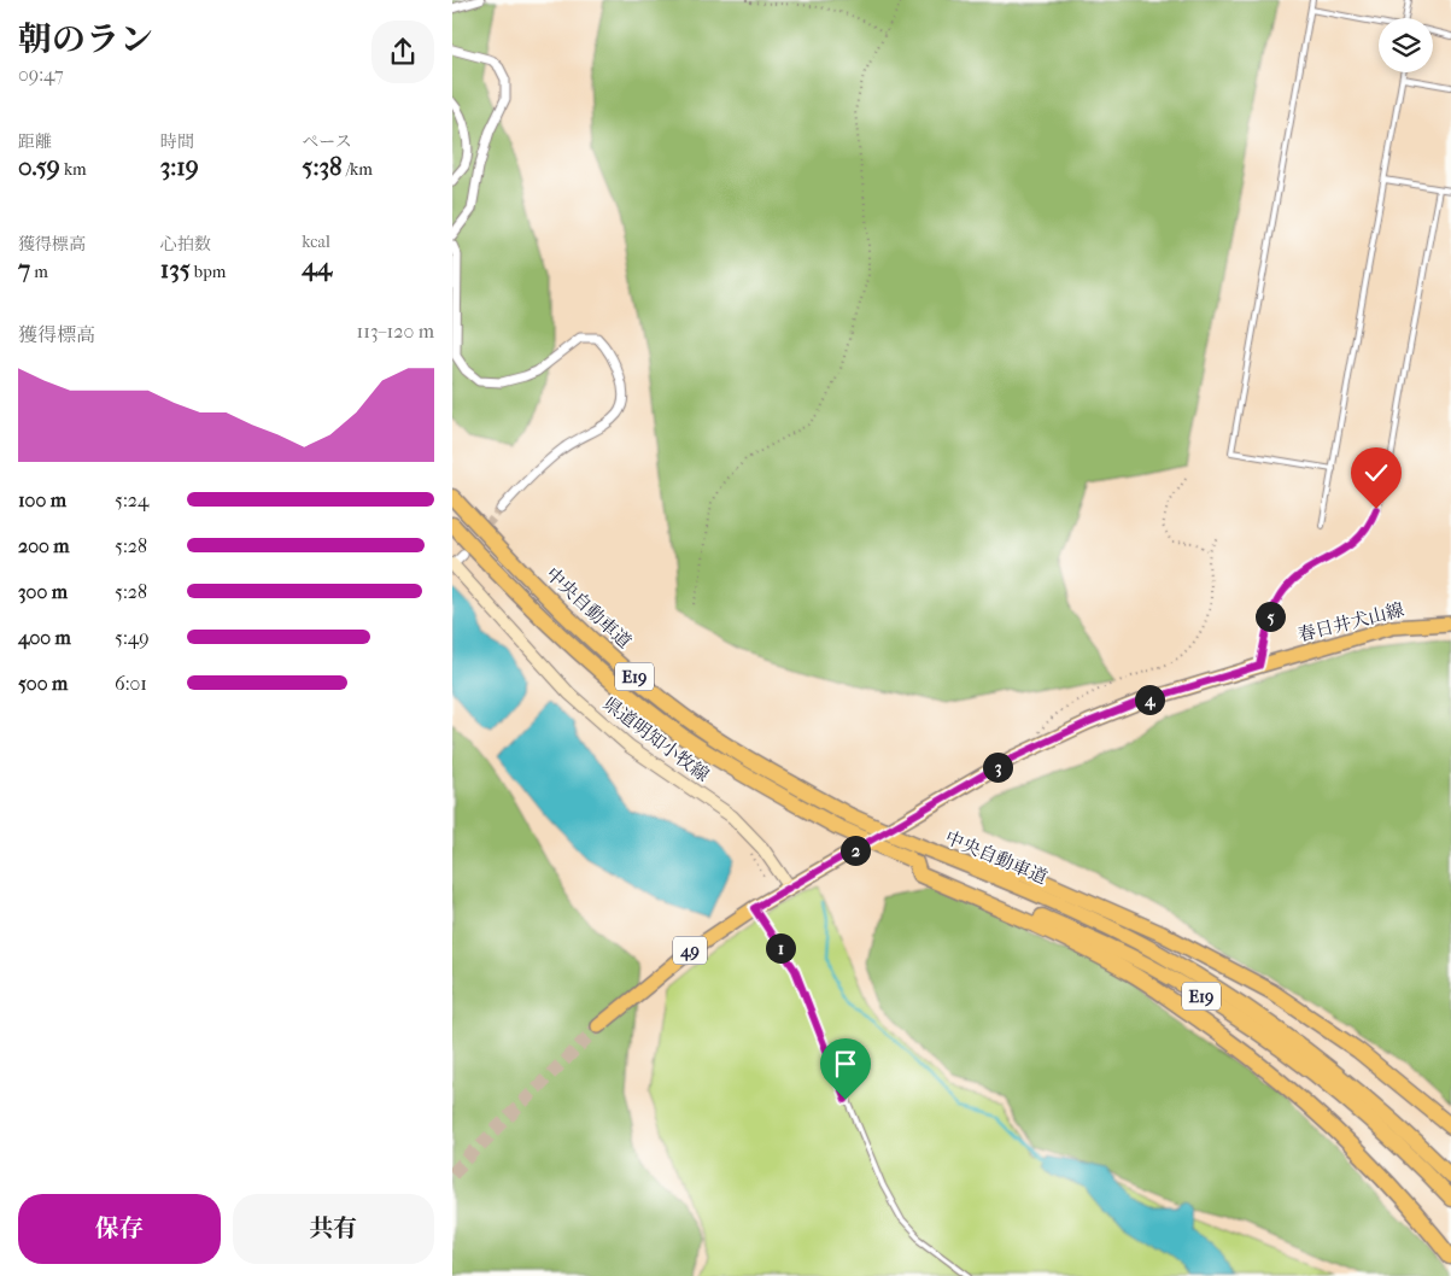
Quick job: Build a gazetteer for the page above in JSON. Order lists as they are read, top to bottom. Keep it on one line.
{"streets":{"highway":["中央自動車道","E19"],"main road":["春日井犬山線","県道明知小牧線","49"]},"crossings":[["春日井犬山線","県道明知小牧線"]],"page":{"heading":["朝のラン","09:47"],"stats":[["距離","0.59 km"],["時間","3:19"],["ペース","5:38 /km"],["獲得標高","7 m"],["心拍数","135 bpm"],["kcal","44"]],"chart":["獲得標高","113–120 m"],"list":[{"name":"100 m","note":"5:24"},{"name":"200 m","note":"5:28"},{"name":"300 m","note":"5:28"},{"name":"400 m","note":"5:49"},{"name":"500 m","note":"6:01"}],"pins":["5","4","3","2","1"],"buttons":["保存","共有"]}}
